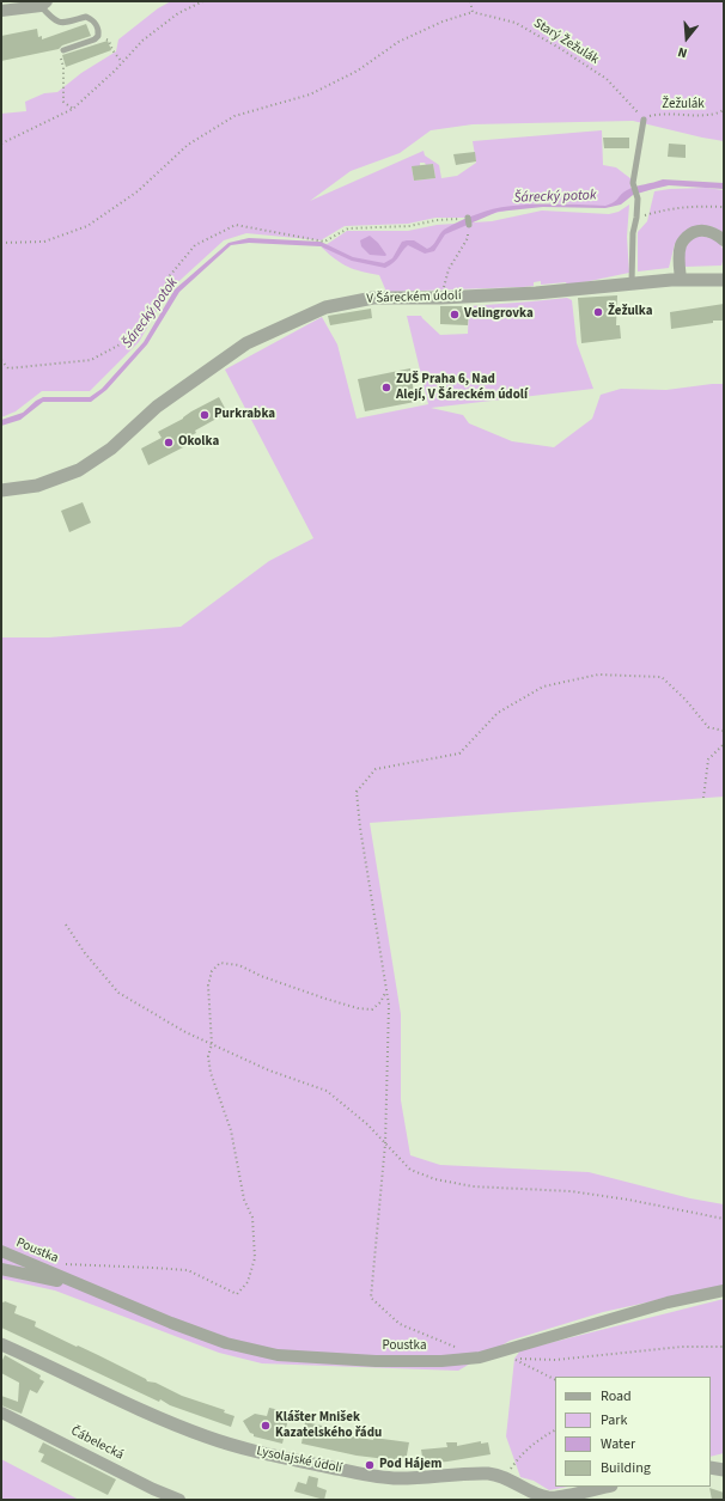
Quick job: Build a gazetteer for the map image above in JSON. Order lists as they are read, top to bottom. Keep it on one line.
{"streets":{"street":["V Šáreckém údolí","Poustka","Čábelecká","Lysolajské údolí"],"path":["Starý Žežulák","Žežulák"]},"crossings":[["Starý Žežulák","Žežulák"]],"water":["Šárecký potok"],"places":["Žežulka","Velingrovka","ZUŠ Praha 6, Nad Alejí, V Šáreckém údolí","Purkrabka","Okolka","Klášter Mnišek Kazatelského řádu","Pod Hájem"],"legend":["Road","Park","Water","Building"],"north":"bottom"}
